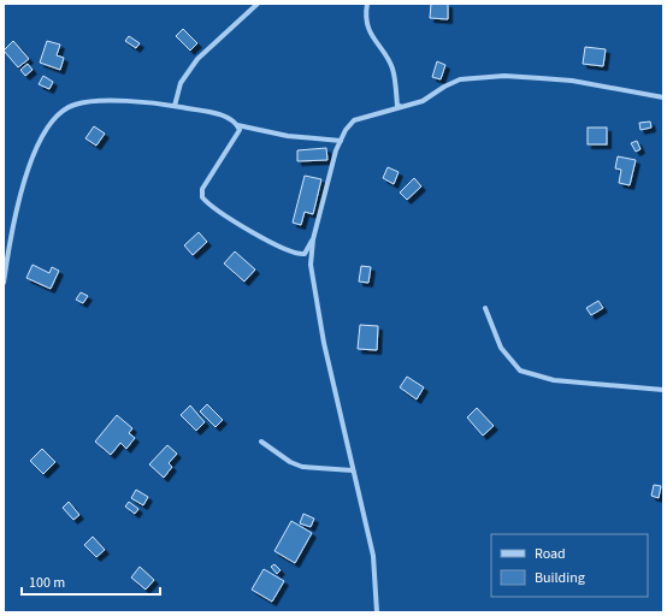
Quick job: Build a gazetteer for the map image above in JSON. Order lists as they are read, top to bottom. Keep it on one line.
{"legend":["Road","Building"],"scale_bar":"100 m"}
